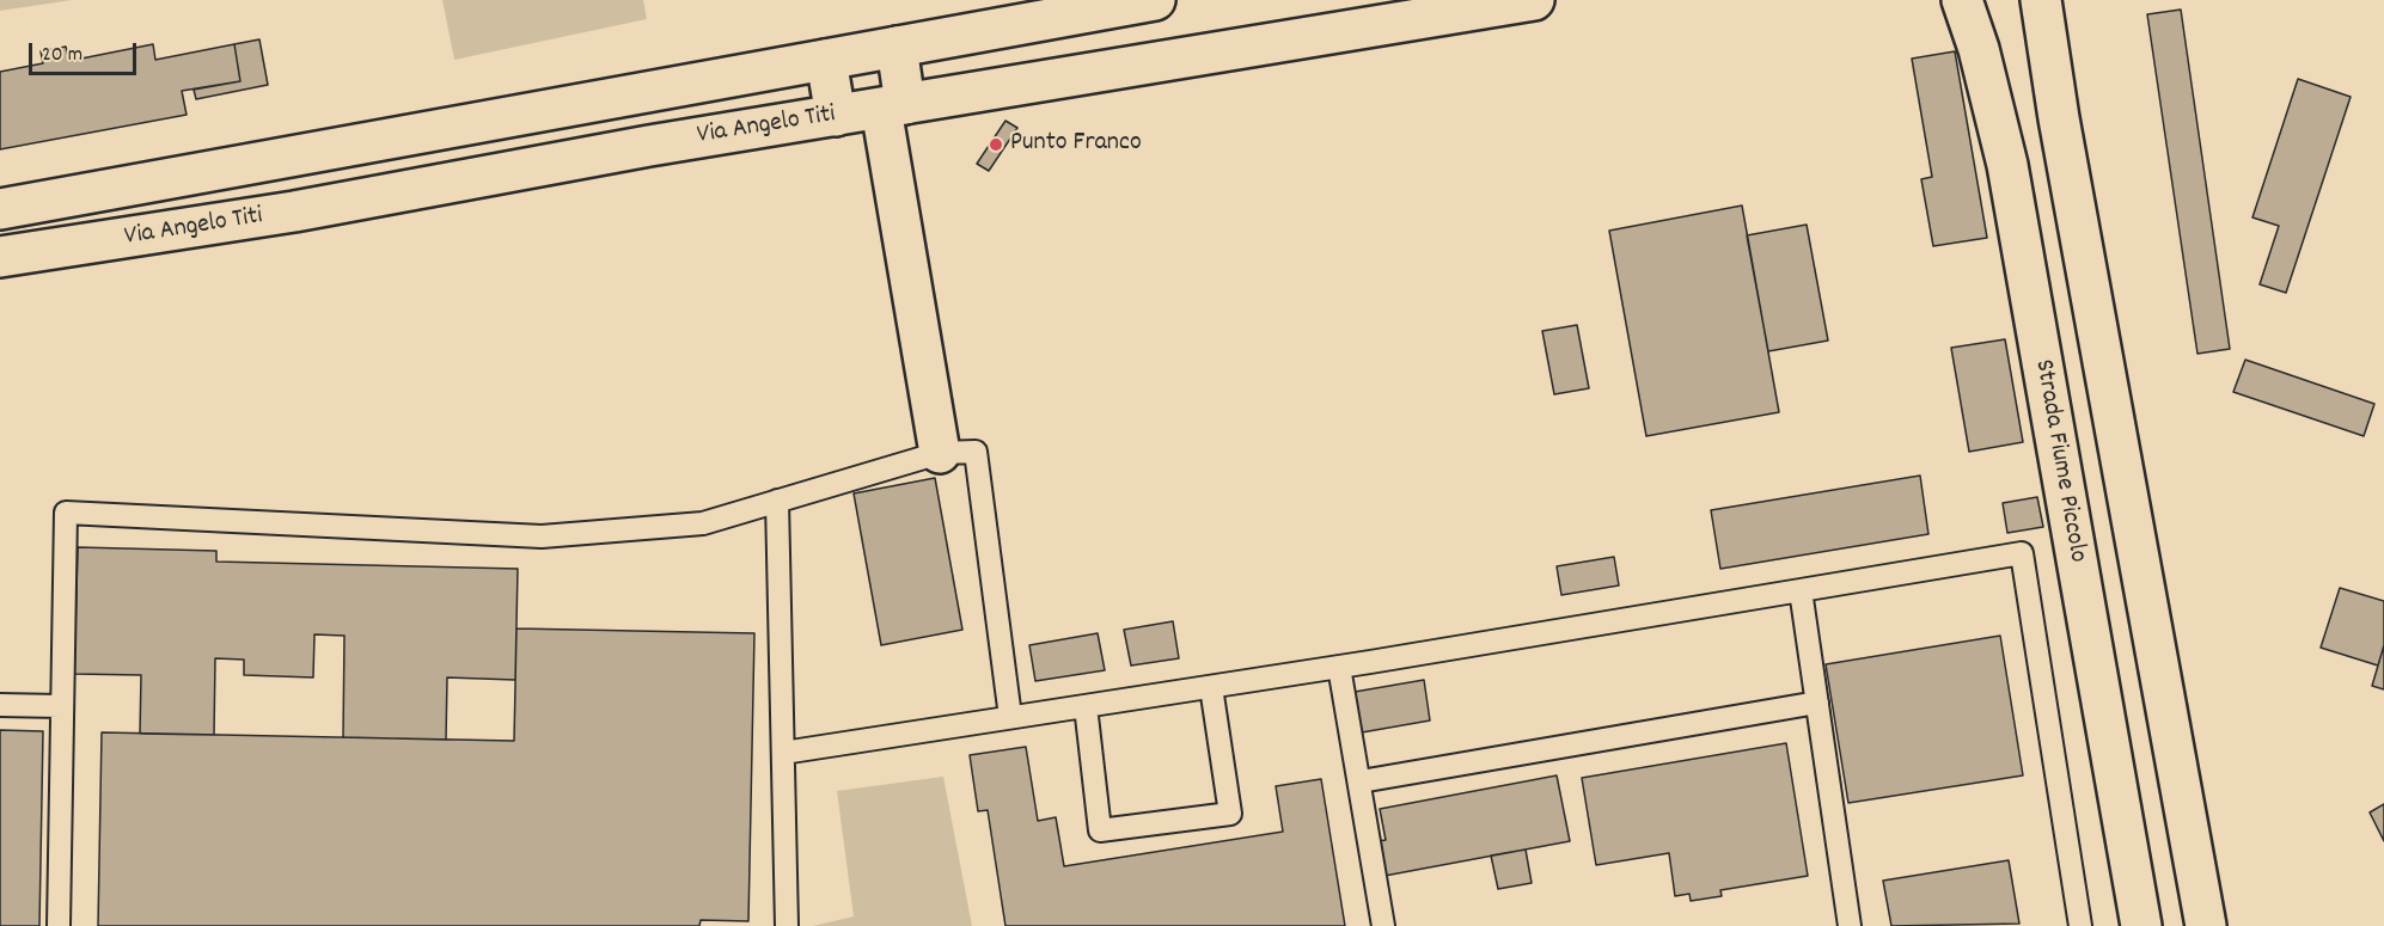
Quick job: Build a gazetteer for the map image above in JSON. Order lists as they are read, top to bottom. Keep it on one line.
{"streets":{"main road":["Via Angelo Titi","Strada Fiume Piccolo"]},"places":["Punto Franco"],"scale_bar":"20 m"}
